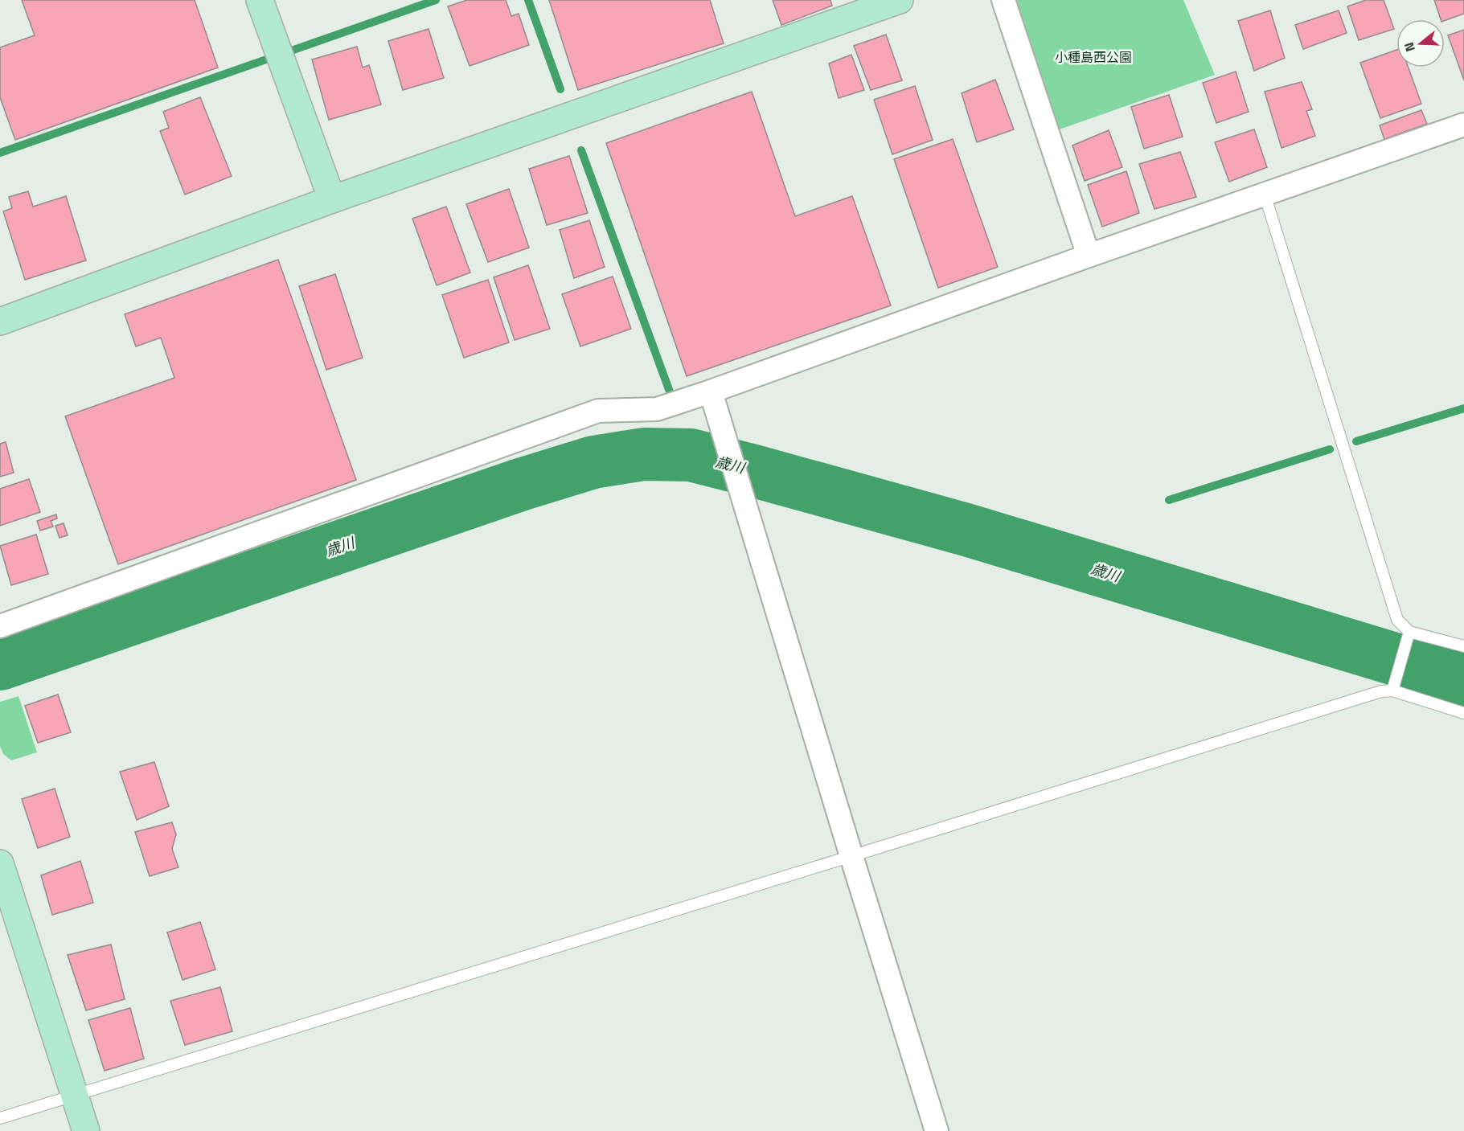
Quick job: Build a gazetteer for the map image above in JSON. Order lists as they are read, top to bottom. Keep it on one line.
{"water":["歳川"],"parks":["小種島西公園"],"north":"left"}
